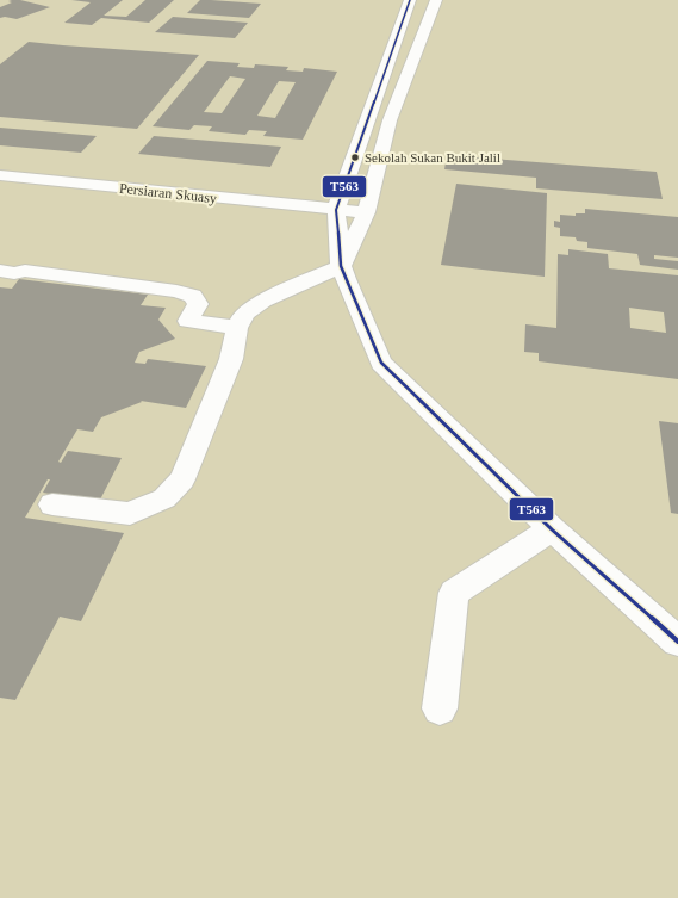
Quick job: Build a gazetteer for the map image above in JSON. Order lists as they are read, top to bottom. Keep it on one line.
{"streets":{"street":["Persiaran Skuasy"]},"places":["Sekolah Sukan Bukit Jalil"],"lines":["transit line T563"]}
